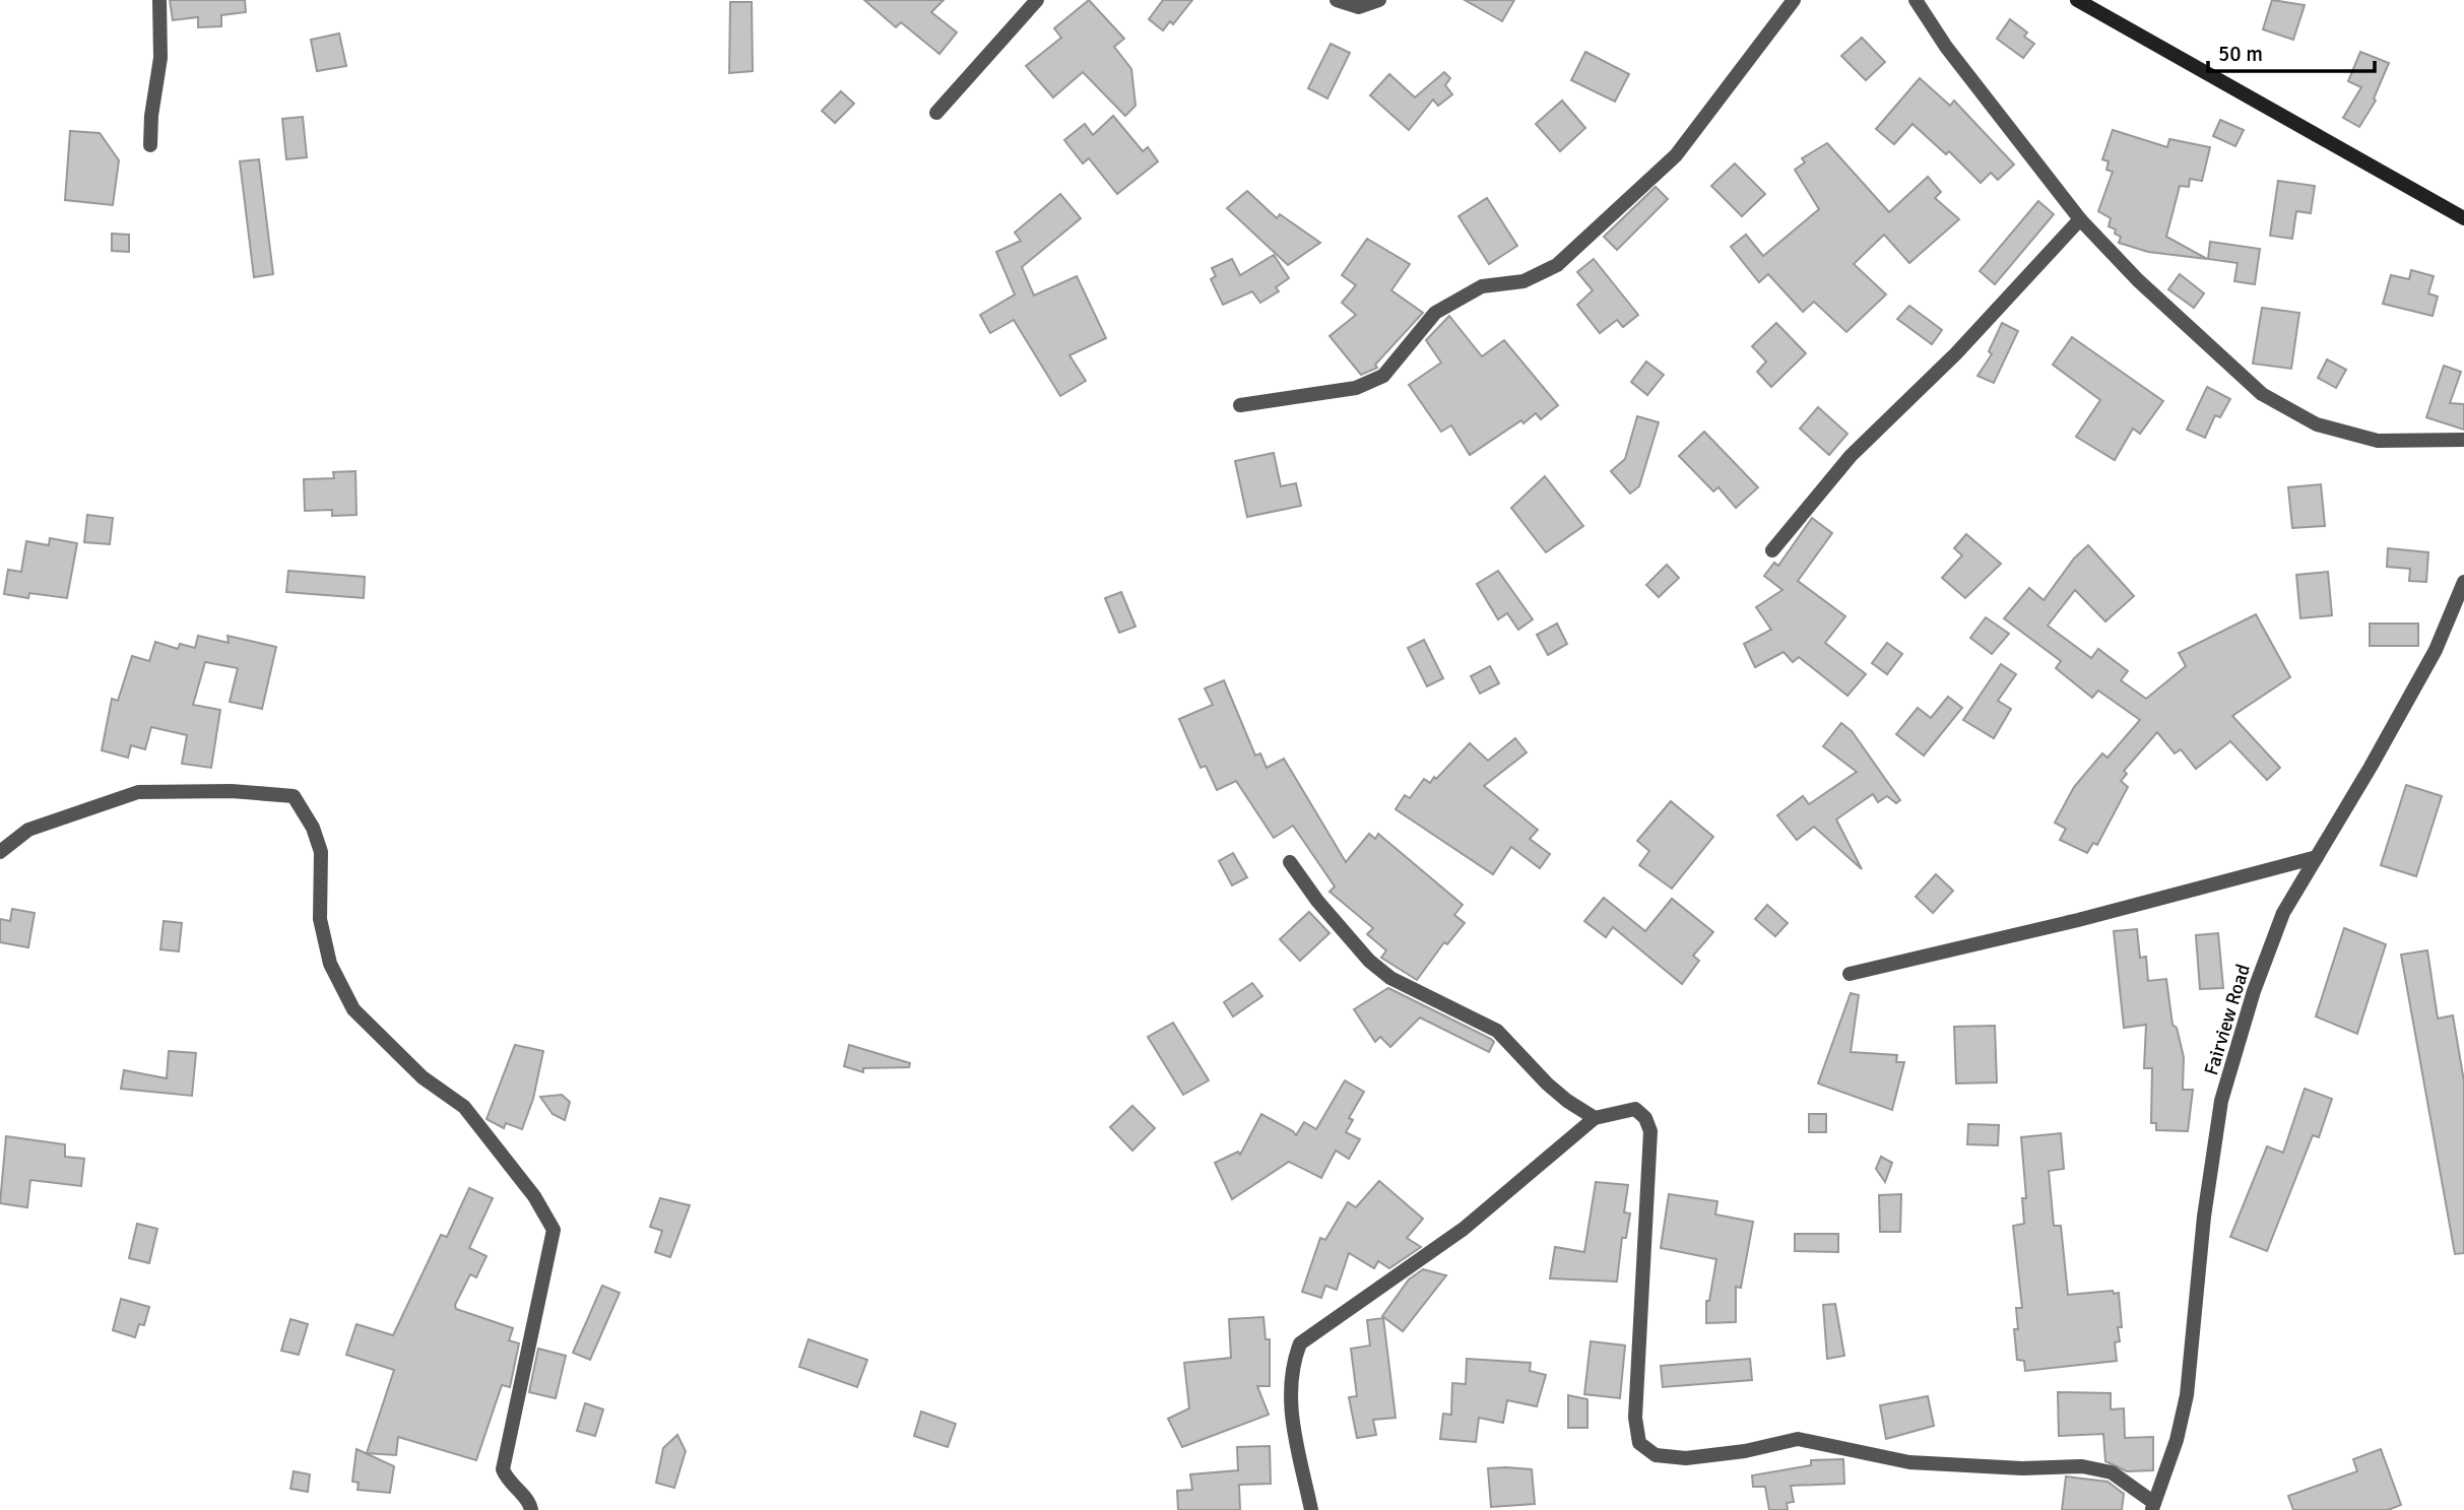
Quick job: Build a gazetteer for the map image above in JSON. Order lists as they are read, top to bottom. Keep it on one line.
{"streets":{"street":["Fairview Road"]},"scale_bar":"50 m"}
